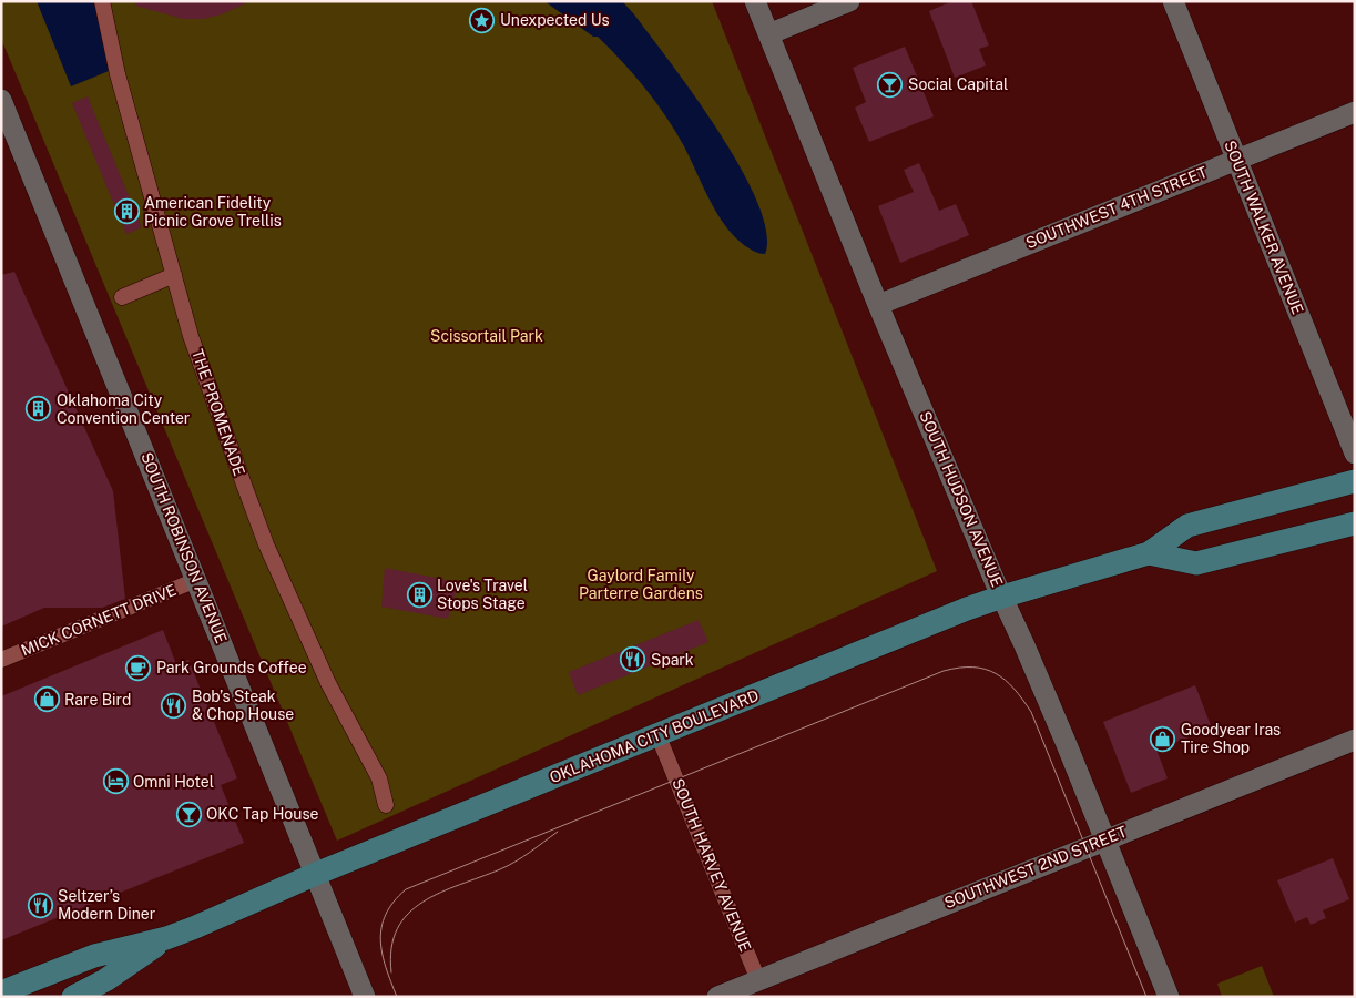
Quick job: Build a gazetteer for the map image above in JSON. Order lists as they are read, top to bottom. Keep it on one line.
{"streets":{"main road":["SOUTHWEST 4TH STREET","SOUTH WALKER AVENUE","SOUTH HUDSON AVENUE","SOUTH ROBINSON AVENUE","OKLAHOMA CITY BOULEVARD","SOUTHWEST 2ND STREET"],"street":["THE PROMENADE","MICK CORNETT DRIVE","SOUTH HARVEY AVENUE"]},"crossings":[["SOUTHWEST 4TH STREET","SOUTH WALKER AVENUE"],["SOUTHWEST 4TH STREET","SOUTH HUDSON AVENUE"],["SOUTH HUDSON AVENUE","OKLAHOMA CITY BOULEVARD"],["SOUTH HUDSON AVENUE","SOUTHWEST 2ND STREET"],["SOUTH ROBINSON AVENUE","MICK CORNETT DRIVE"],["SOUTH ROBINSON AVENUE","OKLAHOMA CITY BOULEVARD"],["OKLAHOMA CITY BOULEVARD","SOUTH HARVEY AVENUE"],["SOUTH HARVEY AVENUE","SOUTHWEST 2ND STREET"]],"parks":["Scissortail Park","Gaylord Family Parterre Gardens"],"places":{"place":["Unexpected Us"],"bar":["Social Capital","OKC Tap House"],"building":["American Fidelity Picnic Grove Trellis","Oklahoma City Convention Center","Love's Travel Stops Stage"],"restaurant":["Spark","Bob’s Steak & Chop House","Seltzer’s Modern Diner"],"cafe":["Park Grounds Coffee"],"shop":["Rare Bird","Goodyear Iras Tire Shop"],"hotel":["Omni Hotel"]}}
